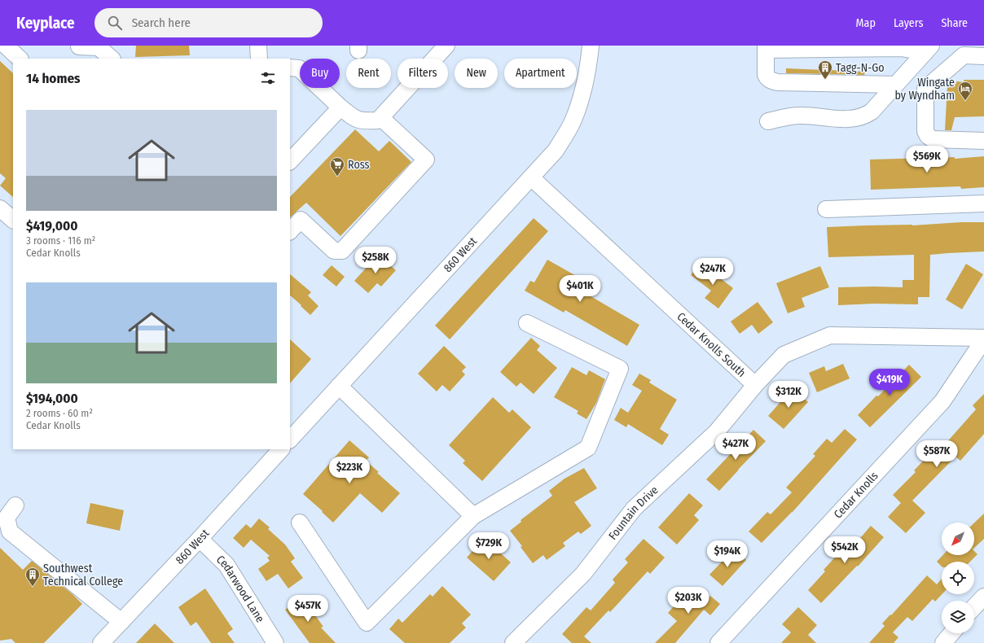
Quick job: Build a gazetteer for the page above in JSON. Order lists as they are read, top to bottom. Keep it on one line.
{"streets":{"street":["860 West","Cedar Knolls South","Cedar Knolls","Fountain Drive","Cedarwood Lane"]},"crossings":[["860 West","Cedar Knolls South"],["860 West","Cedarwood Lane"],["Cedar Knolls South","Cedar Knolls"],["Cedar Knolls South","Fountain Drive"]],"places":{"building":["Tagg-N-Go","Southwest Technical College"],"hotel":["Wingate by Wyndham"],"supermarket":["Ross"]},"north":"bottom left","page":{"header":"Keyplace","search":"Search here","nav":["Map","Layers","Share"],"chip":["Buy","Rent","Filters","New","Apartment"],"heading":"14 homes","list":[{"name":"$419,000","note":"3 rooms · 116 m² · Cedar Knolls"},{"name":"$194,000","note":"2 rooms · 60 m² · Cedar Knolls"}],"price":["$569K","$258K","$247K","$401K","$419K","$312K","$427K","$587K","$223K","$729K","$542K","$194K","$203K","$457K"]}}
